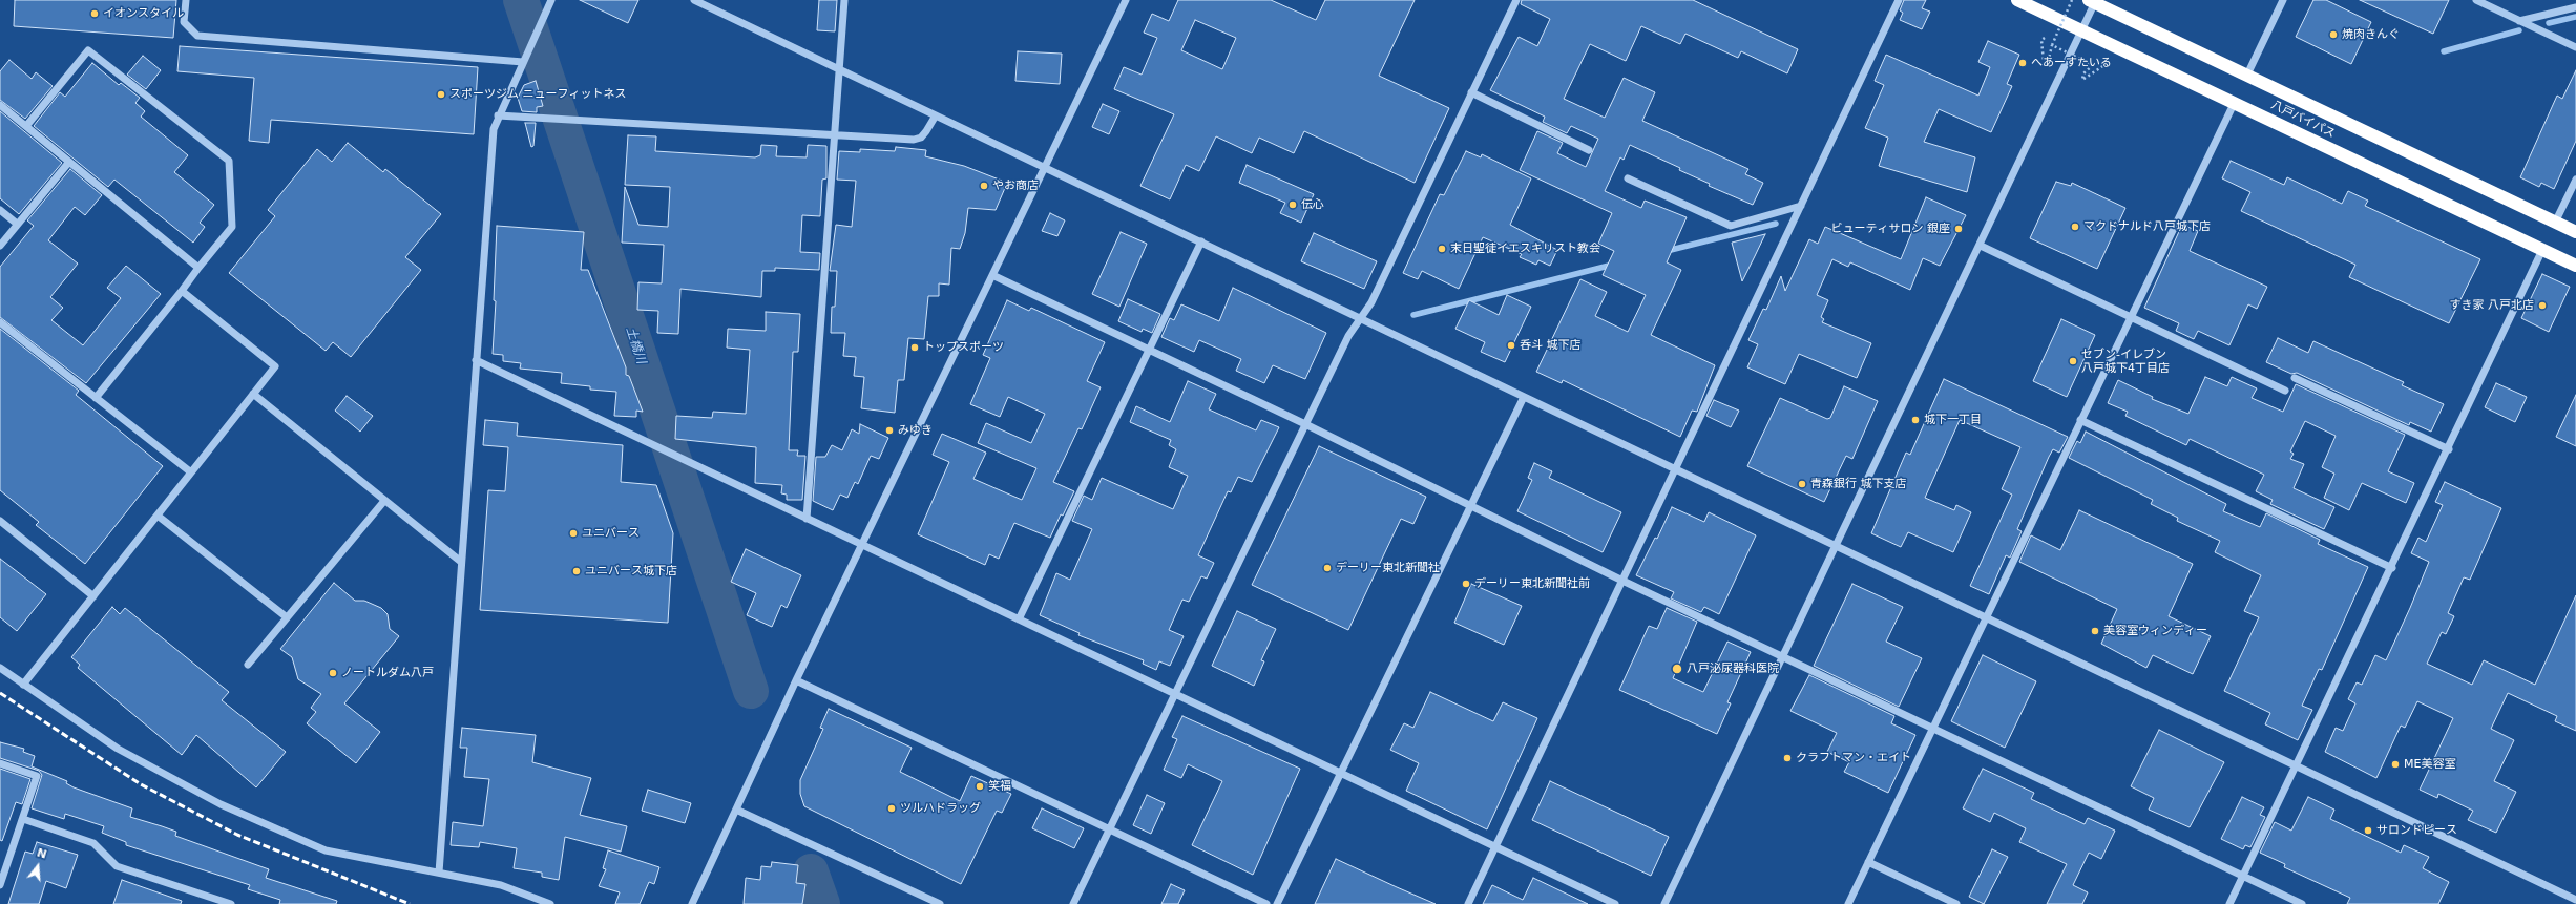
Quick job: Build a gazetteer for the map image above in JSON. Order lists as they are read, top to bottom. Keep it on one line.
{"streets":{"highway":["八戸バイパス"]},"water":["土橋川"],"places":["イオンスタイル","焼肉きんぐ","へあーすたいる","スポーツジム ニューフィットネス","やお商店","伝心","マクドナルド八戸城下店","ビューティサロン 銀座","末日聖徒イエスキリスト教会","すき家 八戸北店","呑斗 城下店","トップスポーツ","セブン-イレブン 八戸城下4丁目店","城下一丁目","みゆき","青森銀行 城下支店","ユニバース","デーリー東北新聞社","ユニバース城下店","デーリー東北新聞社前","美容室ウィンディー","八戸泌尿器科医院","ノートルダム八戸","クラフトマン・エイト","ME美容室","笑福","ツルハドラッグ","サロンドピース"],"north":"top"}
